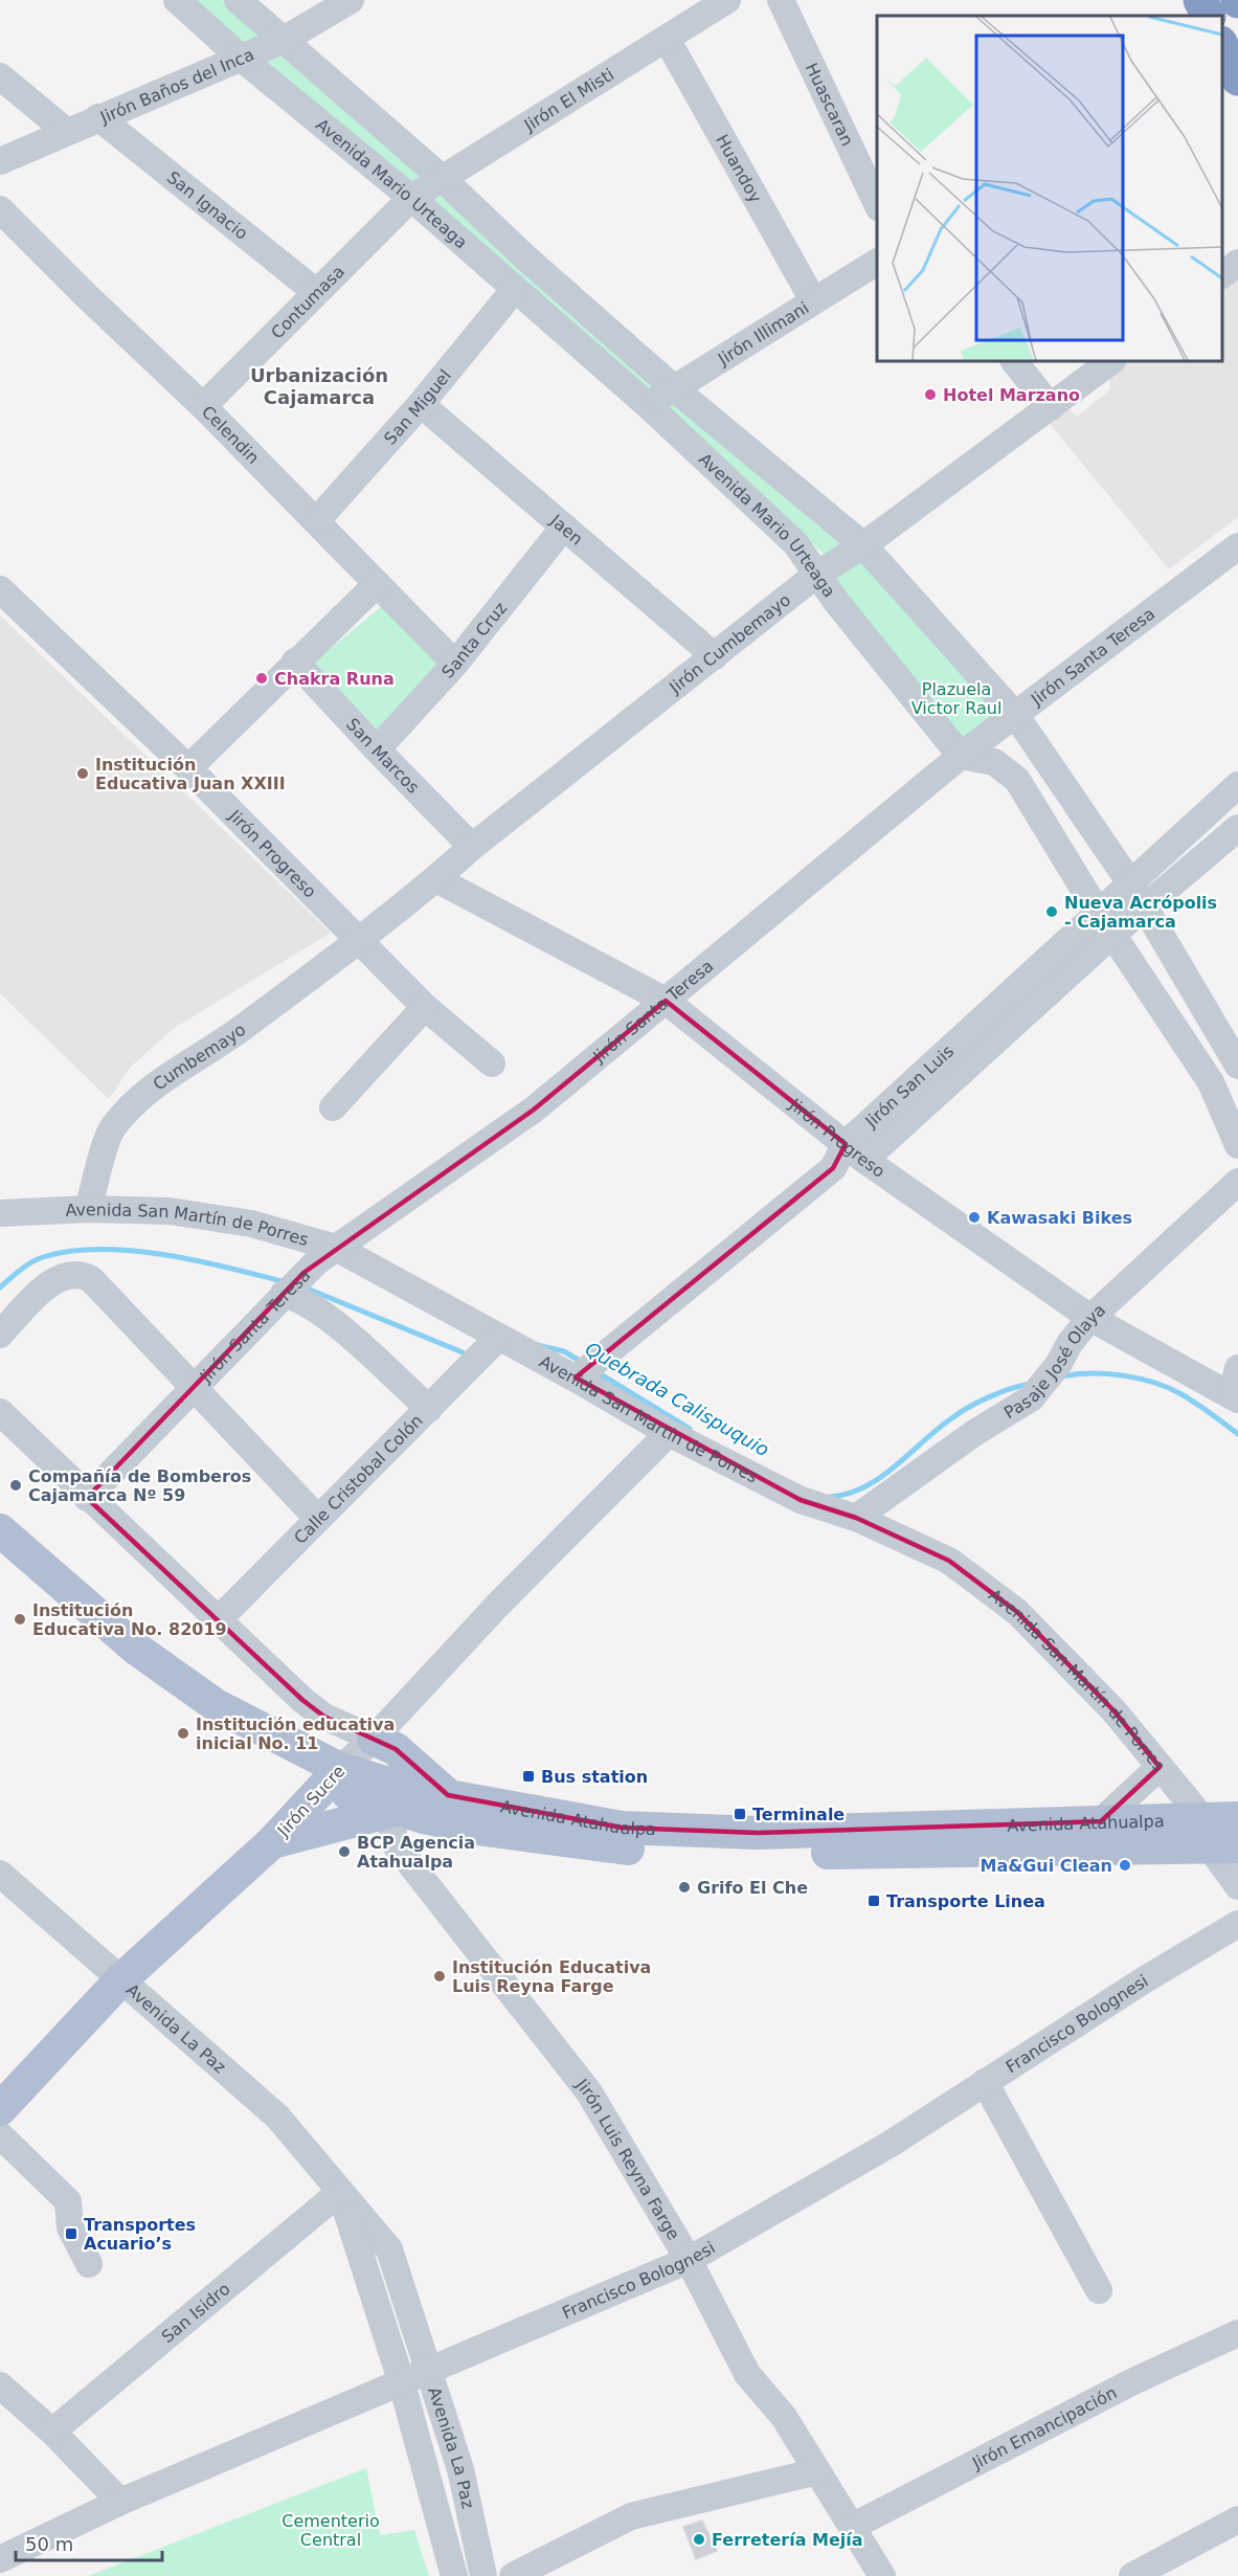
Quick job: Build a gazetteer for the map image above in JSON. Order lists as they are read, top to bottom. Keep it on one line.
{"streets":{"main road":["Jirón Sucre","Avenida Atahualpa"],"street":["Jirón Baños del Inca","Jirón El Misti","Huascaran","Huandoy","Avenida Mario Urteaga","San Ignacio","Contumasa","Jirón Illimani","San Miguel","Celendin","Jaen","Santa Cruz","Jirón Cumbemayo","Jirón Santa Teresa","San Marcos","Jirón Progreso","Cumbemayo","Jirón San Luis","Avenida San Martín de Porres","Pasaje José Olaya","Calle Cristobal Colón","Francisco Bolognesi","Avenida La Paz","Jirón Luis Reyna Farge","San Isidro","Jirón Emancipación"]},"crossings":[["Jirón Baños del Inca","Avenida Mario Urteaga"],["Jirón Baños del Inca","San Ignacio"],["Jirón El Misti","Huandoy"],["Jirón El Misti","Avenida Mario Urteaga"],["Jirón El Misti","Contumasa"],["Huandoy","Jirón Illimani"],["Avenida Mario Urteaga","Contumasa"],["Avenida Mario Urteaga","Jirón Illimani"],["Avenida Mario Urteaga","San Miguel"],["Avenida Mario Urteaga","Jirón Cumbemayo"],["Avenida Mario Urteaga","Jirón Santa Teresa"],["Avenida Mario Urteaga","Jirón San Luis"],["San Ignacio","Contumasa"],["Contumasa","Celendin"],["San Miguel","Celendin"],["San Miguel","Jaen"],["Celendin","Santa Cruz"],["Jaen","Santa Cruz"],["Jaen","Jirón Cumbemayo"],["Santa Cruz","San Marcos"],["Jirón Cumbemayo","San Marcos"],["Jirón Cumbemayo","Jirón Progreso"],["Jirón Cumbemayo","Cumbemayo"],["Jirón Santa Teresa","Jirón Progreso"],["Jirón Santa Teresa","Avenida San Martín de Porres"],["Jirón Progreso","Cumbemayo"],["Jirón Progreso","Jirón San Luis"],["Jirón Progreso","Pasaje José Olaya"],["Cumbemayo","Avenida San Martín de Porres"],["Jirón San Luis","Avenida San Martín de Porres"],["Avenida San Martín de Porres","Pasaje José Olaya"],["Avenida San Martín de Porres","Calle Cristobal Colón"],["Avenida San Martín de Porres","Jirón Sucre"],["Avenida San Martín de Porres","Avenida Atahualpa"],["Jirón Sucre","Avenida Atahualpa"],["Jirón Sucre","Avenida La Paz"],["Avenida Atahualpa","Jirón Luis Reyna Farge"],["Francisco Bolognesi","Avenida La Paz"],["Francisco Bolognesi","Jirón Luis Reyna Farge"],["Avenida La Paz","San Isidro"],["Jirón Luis Reyna Farge","Jirón Emancipación"]],"districts":["Urbanización Cajamarca"],"water":["Quebrada Calispuquio"],"parks":["Plazuela Victor Raul","Cementerio Central"],"places":{"other":["Hotel Marzano","Chakra Runa","Institución Educativa Juan XXIII","Nueva Acrópolis - Cajamarca","Kawasaki Bikes","Compañía de Bomberos Cajamarca Nº 59","Institución Educativa No. 82019","Institución educativa inicial No. 11","BCP Agencia Atahualpa","Ma&Gui Clean","Grifo El Che","Institución Educativa Luis Reyna Farge","Ferretería Mejía"],"transit":["Bus station","Terminale","Transporte Linea","Transportes Acuario’s"]},"scale_bar":"50 m"}
